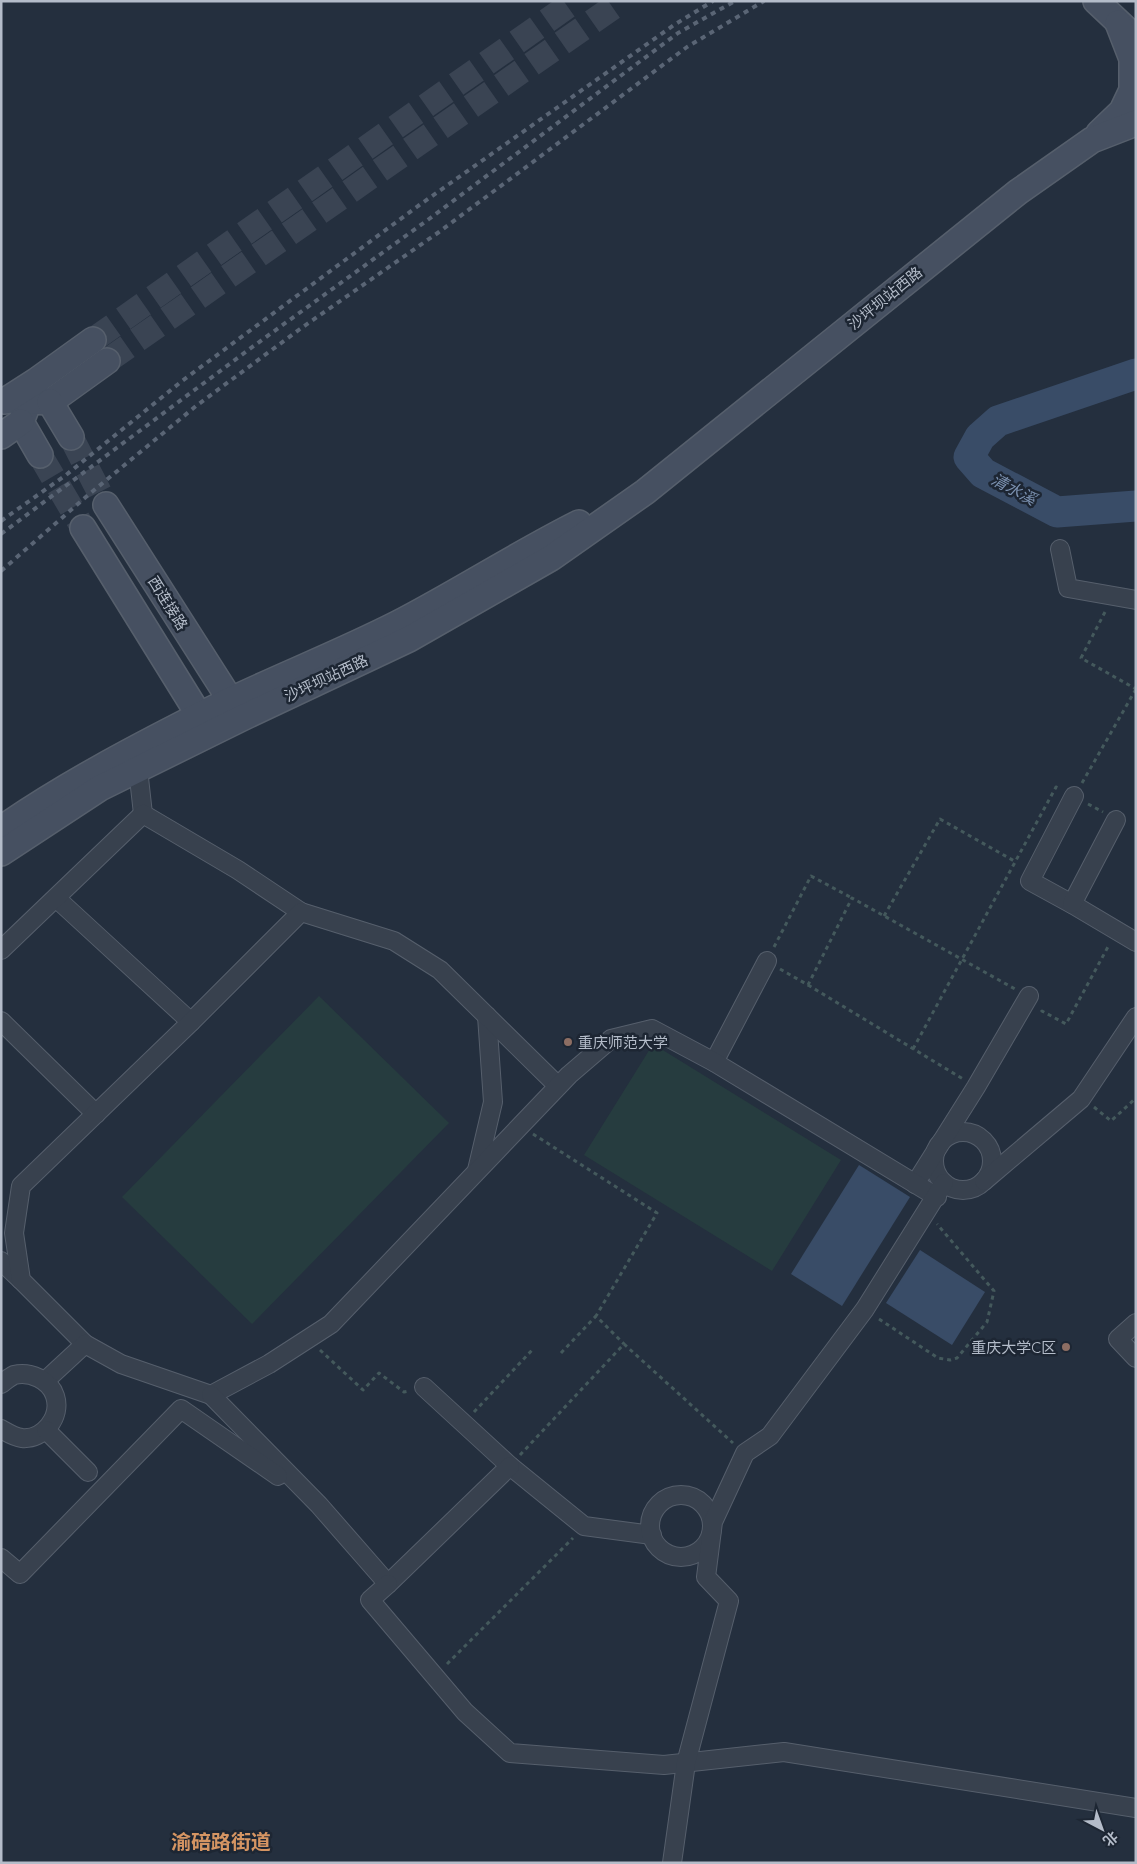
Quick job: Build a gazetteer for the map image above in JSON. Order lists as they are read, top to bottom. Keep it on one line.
{"streets":{"main road":["沙坪坝站西路","西连接路"]},"crossings":[["沙坪坝站西路","西连接路"]],"districts":["渝碚路街道"],"water":["清水溪"],"places":["重庆师范大学","重庆大学C区"],"north":"bottom right"}
